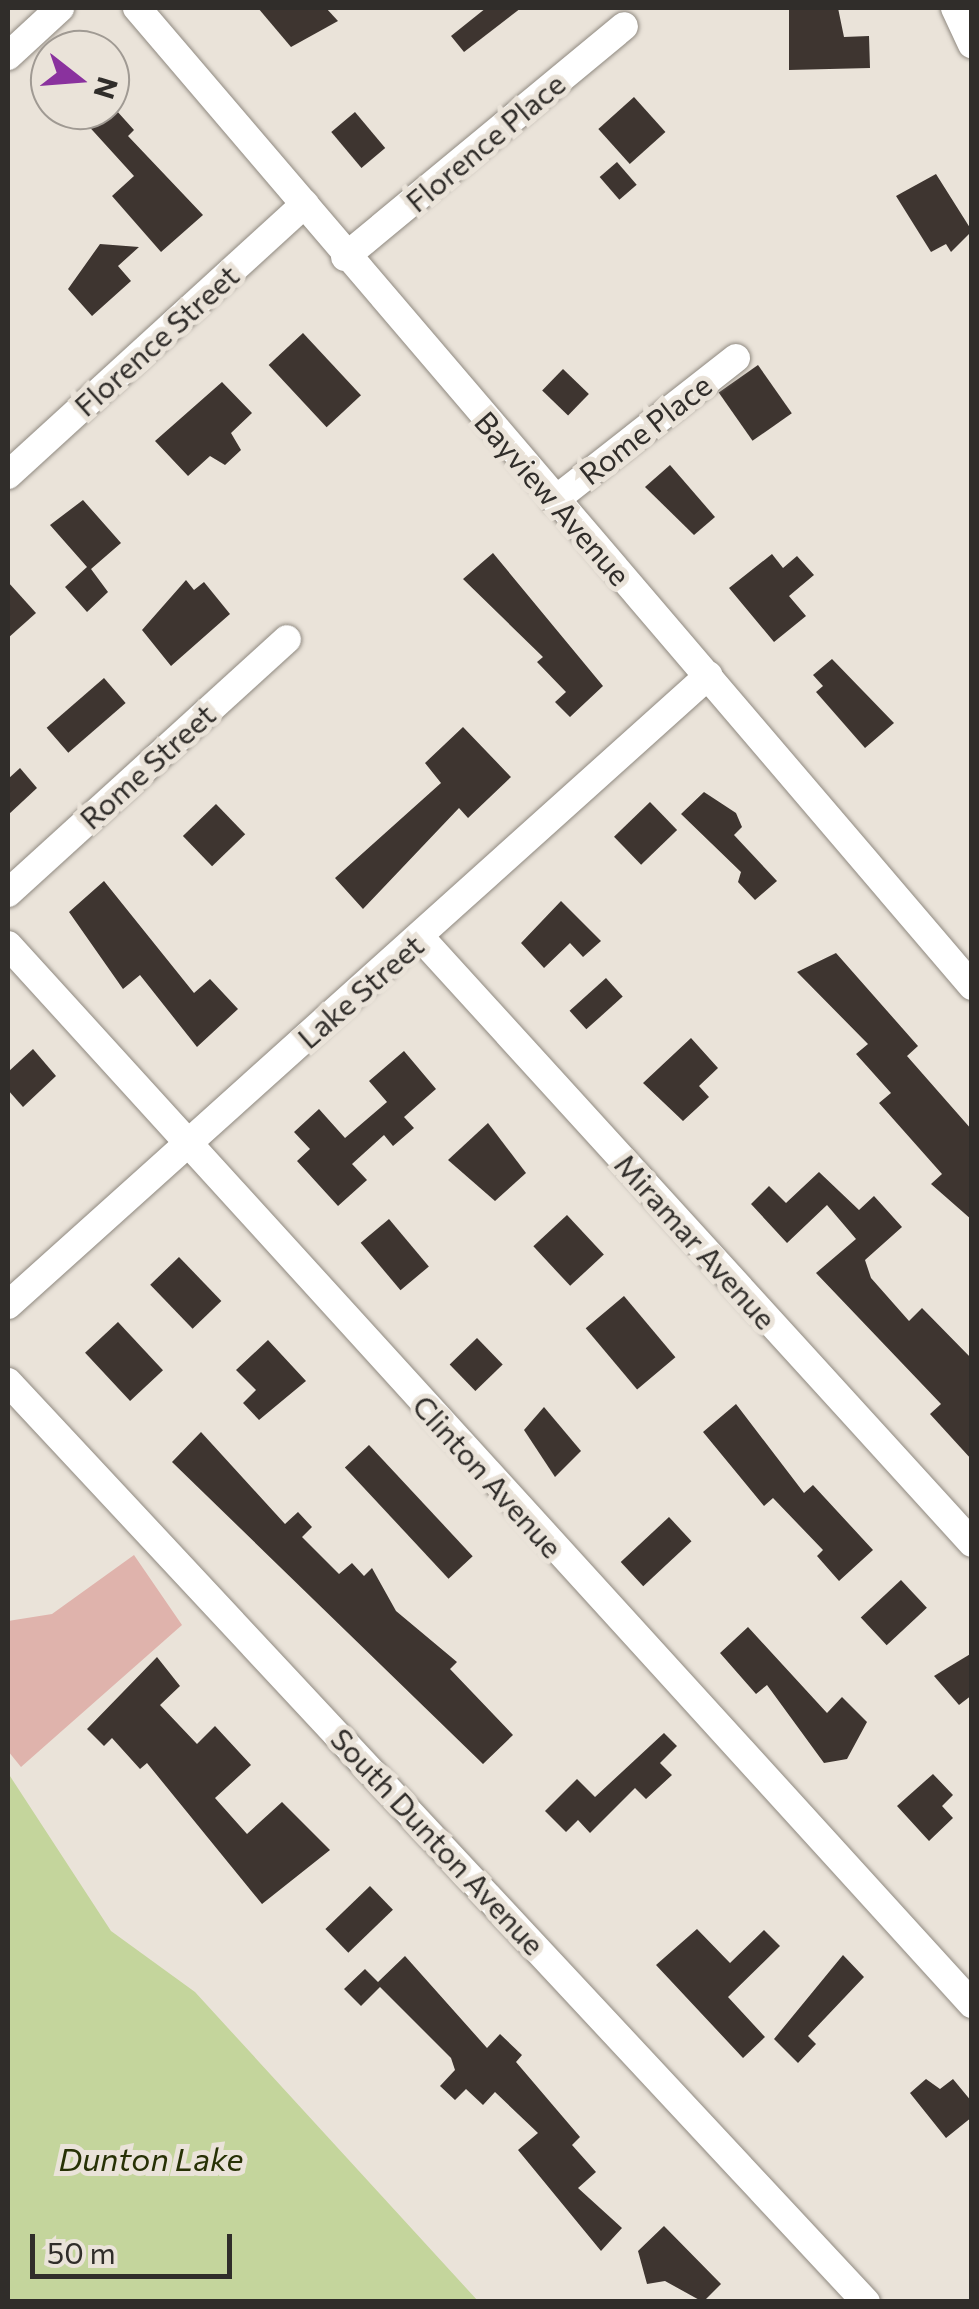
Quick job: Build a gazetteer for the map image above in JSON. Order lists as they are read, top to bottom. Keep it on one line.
{"streets":{"street":["Florence Place","Florence Street","Rome Place","Bayview Avenue","Rome Street","Lake Street","Miramar Avenue","Clinton Avenue","South Dunton Avenue"]},"crossings":[["Florence Place","Bayview Avenue"],["Florence Street","Bayview Avenue"],["Rome Place","Bayview Avenue"],["Bayview Avenue","Lake Street"],["Lake Street","Miramar Avenue"],["Lake Street","Clinton Avenue"]],"water":["Dunton Lake"],"scale_bar":"50 m","north":"right"}
